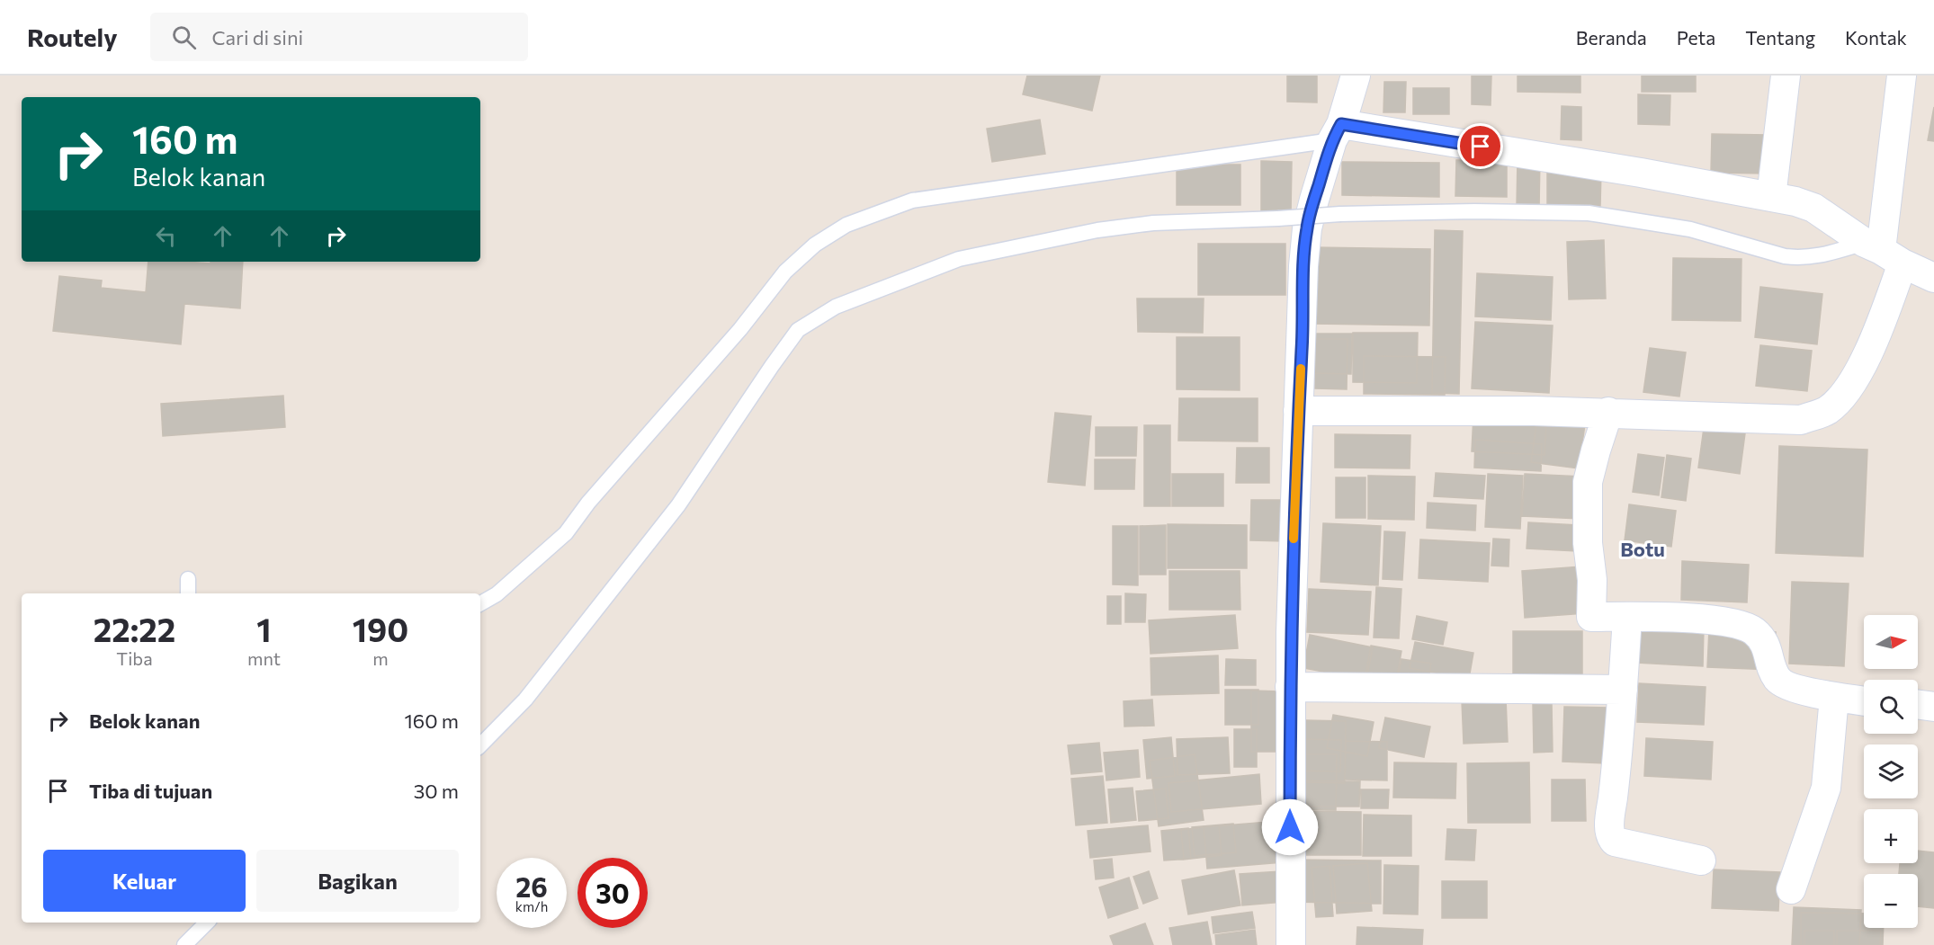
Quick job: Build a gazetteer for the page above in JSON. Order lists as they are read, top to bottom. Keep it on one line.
{"districts":["Botu"],"north":"right","page":{"header":"Routely","search":"Cari di sini","nav":["Beranda","Peta","Tentang","Kontak"],"turn":["160 m","Belok kanan"],"eta":["22:22","Tiba","1","mnt","190","m"],"map_buttons":["+","−"],"list":[{"name":"Belok kanan","value":"160 m"},{"name":"Tiba di tujuan","value":"30 m"}],"buttons":["Keluar","Bagikan"],"speed":"26 km/h","limit":"30"}}
